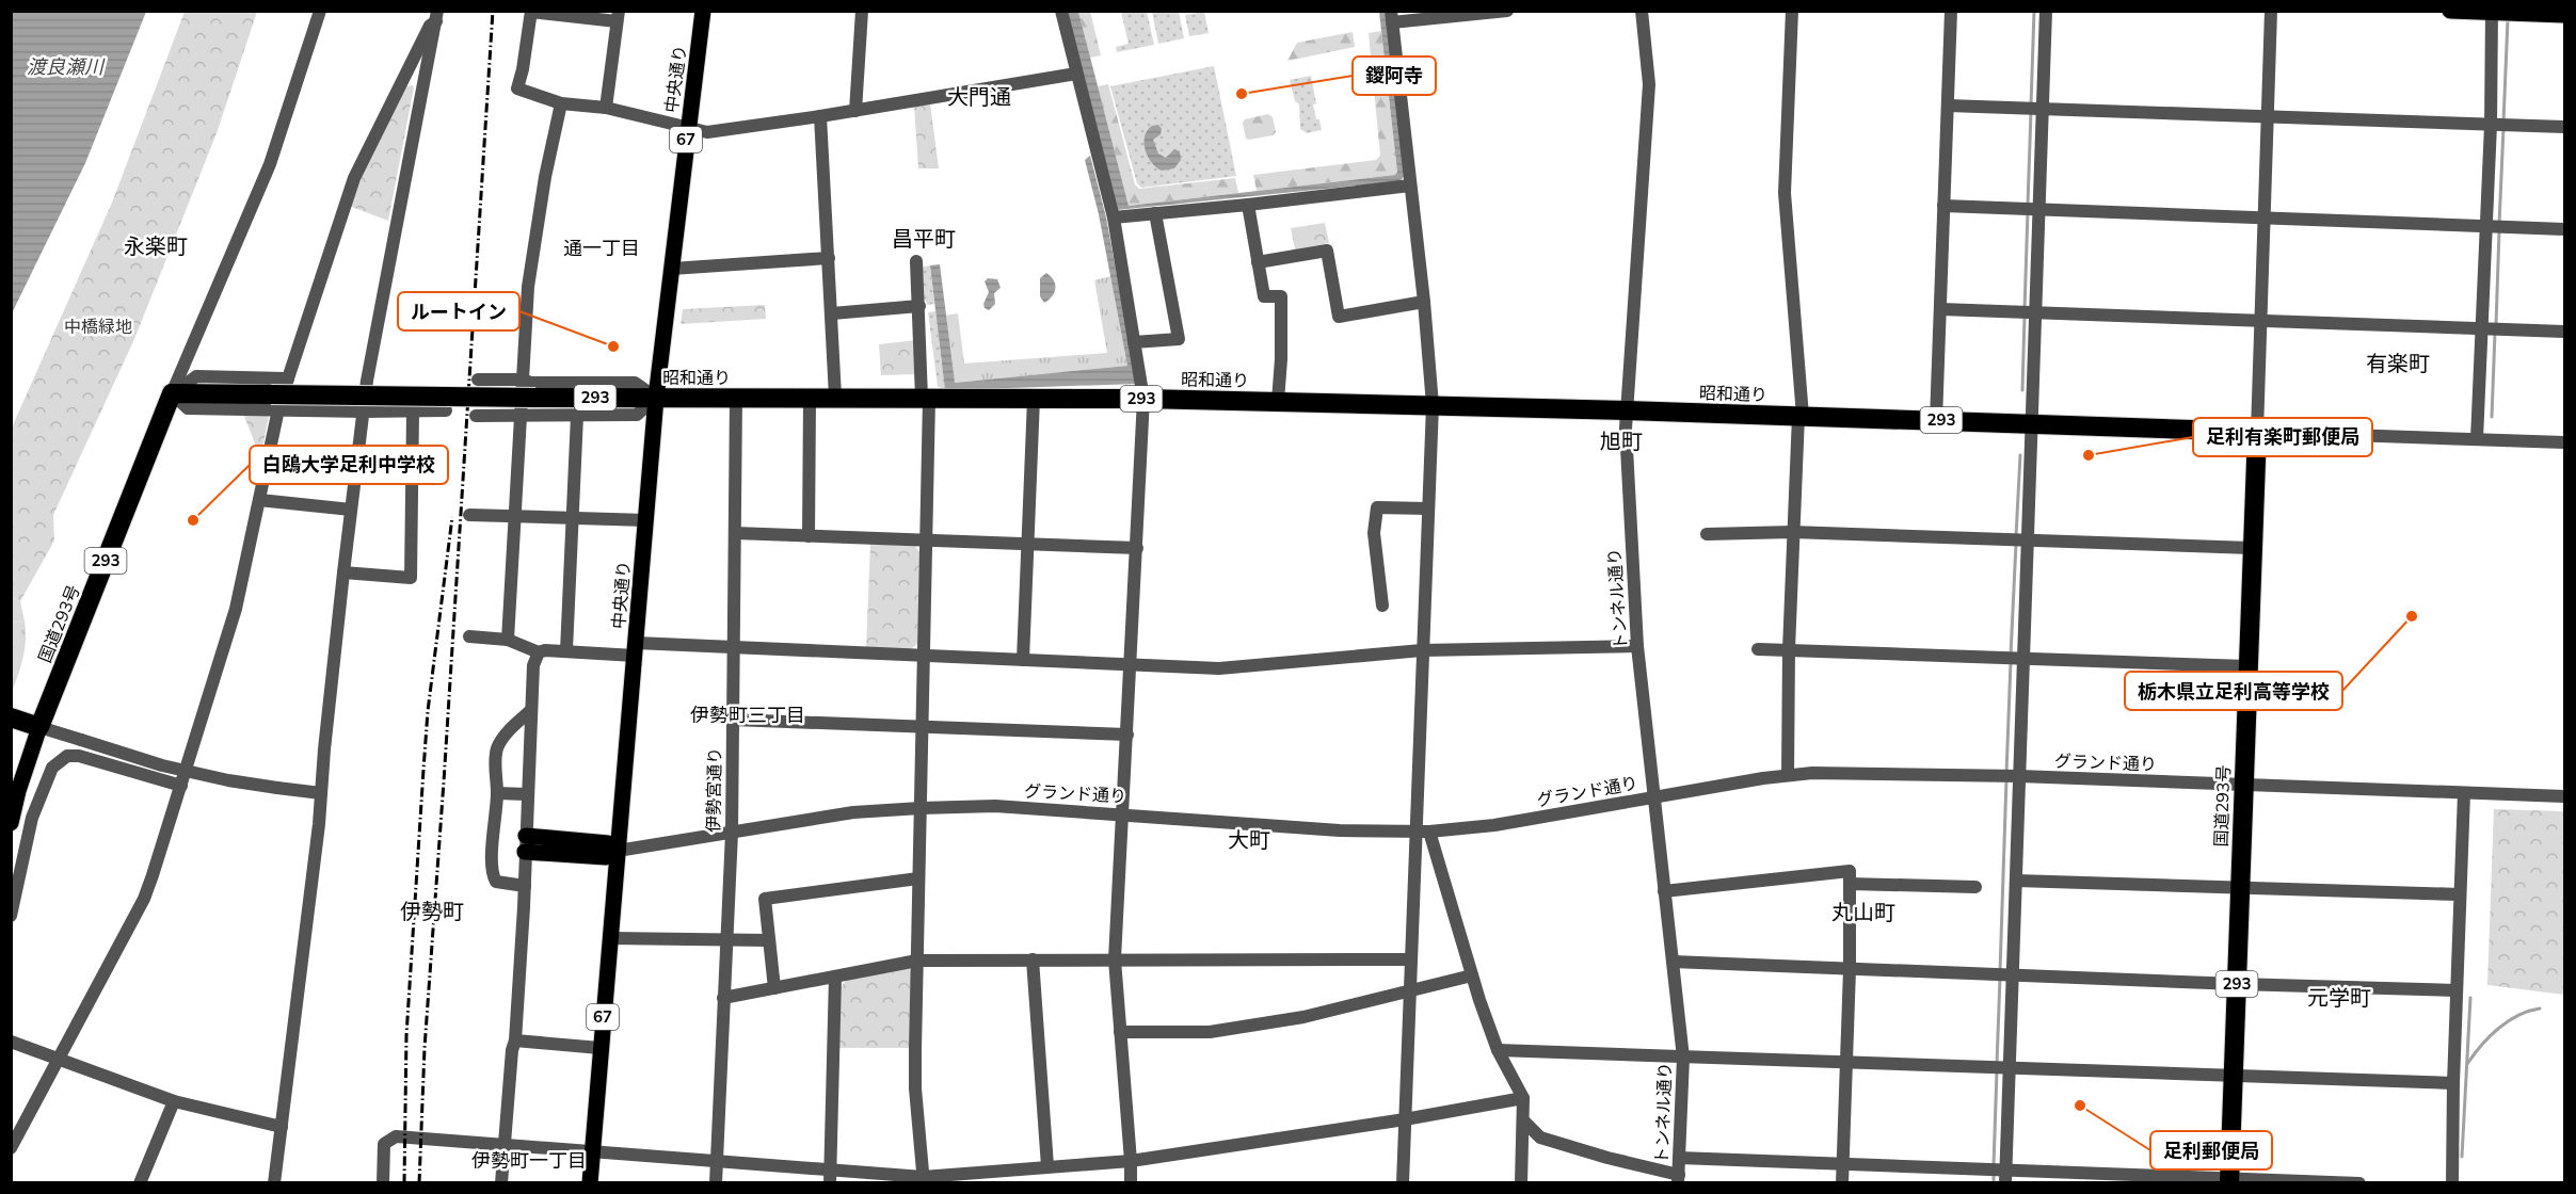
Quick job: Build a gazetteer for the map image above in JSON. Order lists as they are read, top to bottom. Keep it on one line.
{"streets":{"highway":["昭和通り","293","国道293号"],"main road":["中央通り","67"],"street":["トンネル通り","グランド通り","伊勢宮通り"]},"crossings":[["中央通り","昭和通り"],["中央通り","グランド通り"],["昭和通り","トンネル通り"],["昭和通り","国道293号"],["昭和通り","伊勢宮通り"],["トンネル通り","グランド通り"],["国道293号","グランド通り"],["グランド通り","伊勢宮通り"]],"districts":["大門通","昌平町","永楽町","通一丁目","有楽町","旭町","伊勢町三丁目","大町","伊勢町","丸山町","元学町","伊勢町一丁目"],"water":["渡良瀬川"],"parks":["中橋緑地"],"places":["鑁阿寺","ルートイン","足利有楽町郵便局","白鴎大学足利中学校","栃木県立足利高等学校","足利郵便局"]}
